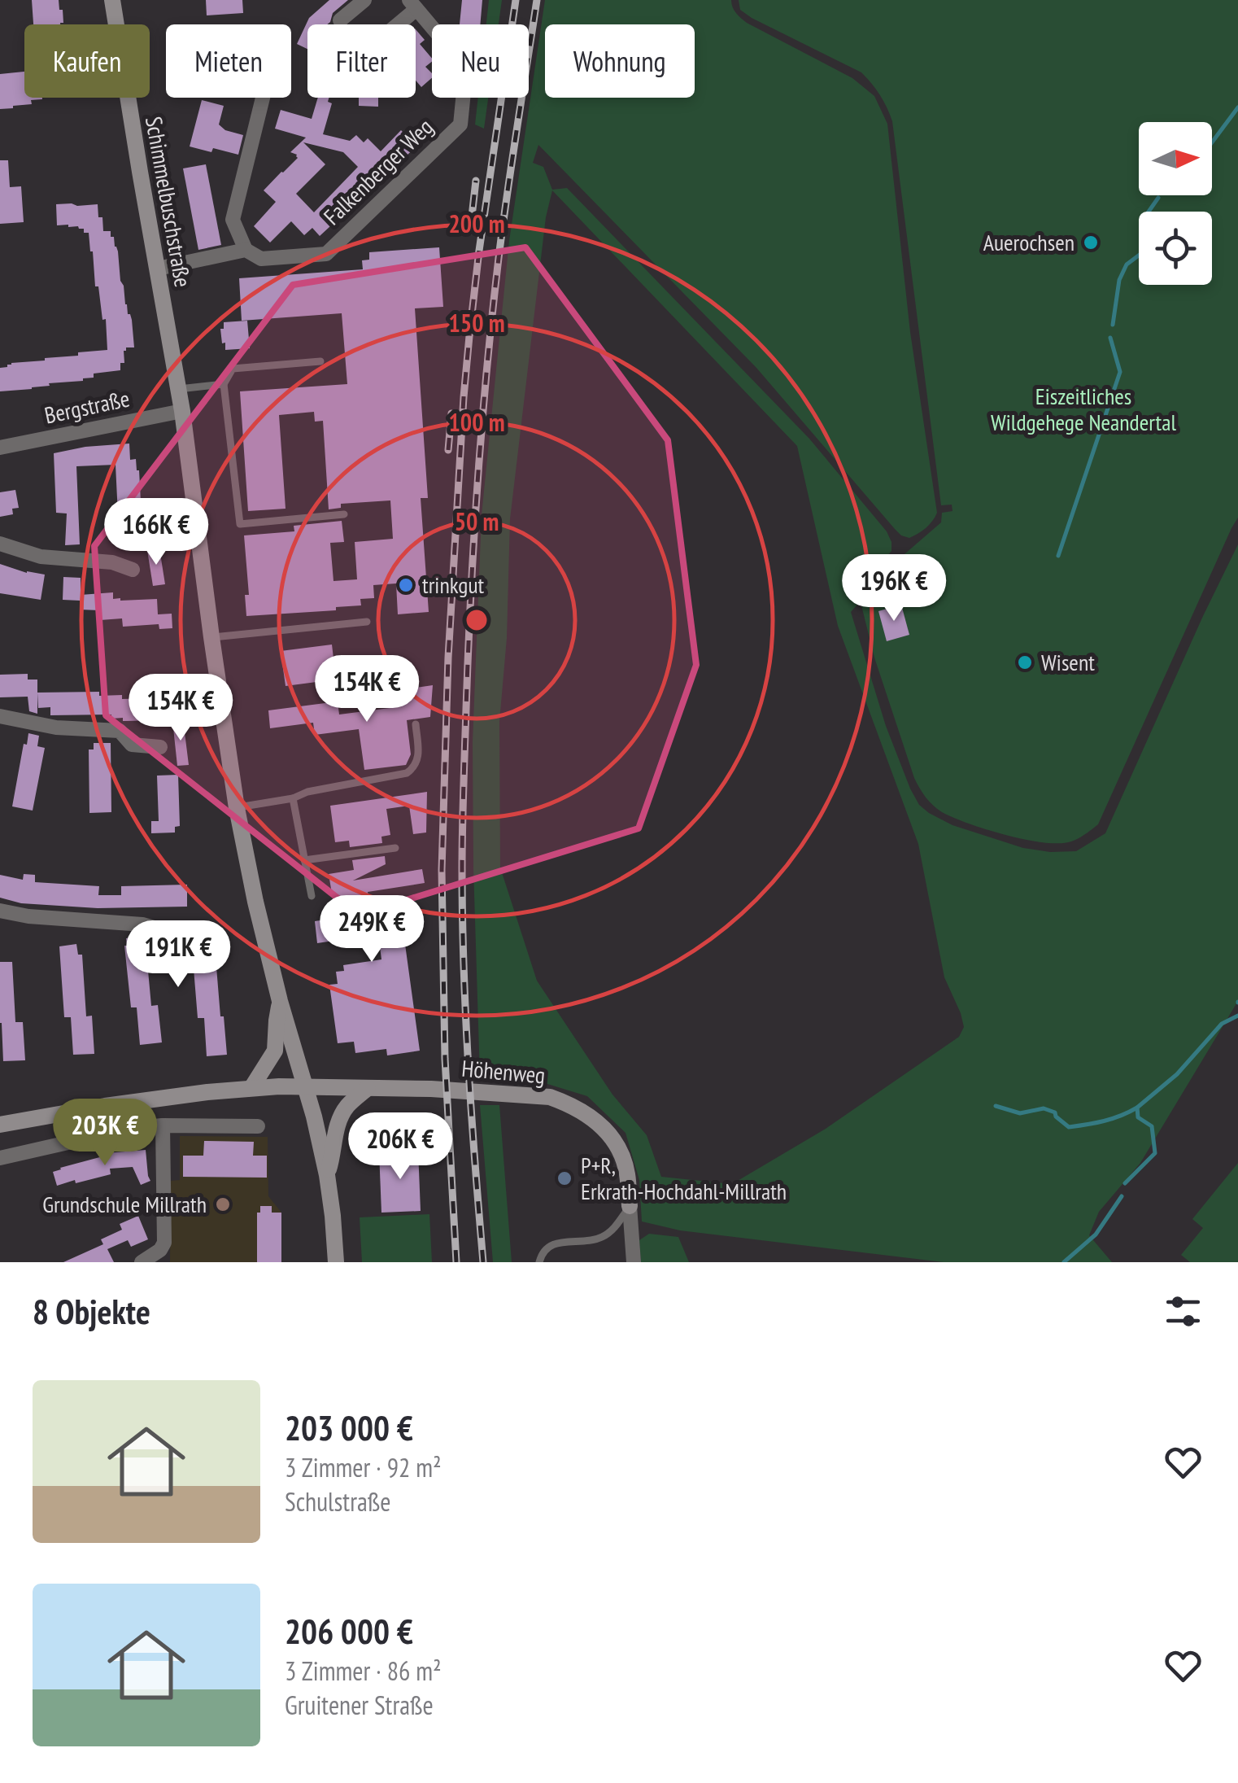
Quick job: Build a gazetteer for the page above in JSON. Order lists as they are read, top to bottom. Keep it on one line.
{"streets":{"main road":["Schimmelbuschstraße","Höhenweg"],"street":["Falkenberger Weg","Bergstraße"]},"crossings":[["Falkenberger Weg","Schimmelbuschstraße"],["Schimmelbuschstraße","Bergstraße"],["Schimmelbuschstraße","Höhenweg"]],"parks":["Eiszeitliches Wildgehege Neandertal"],"places":["Auerochsen","trinkgut","Wisent","P+R, Erkrath-Hochdahl-Millrath","Grundschule Millrath"],"north":"right","page":{"chip":["Kaufen","Mieten","Filter","Neu","Wohnung"],"price":["166K €","196K €","154K €","154K €","249K €","191K €","203K €","206K €"],"heading":"8 Objekte","list":[{"name":"203 000 €","note":"3 Zimmer · 92 m² · Schulstraße"},{"name":"206 000 €","note":"3 Zimmer · 86 m² · Gruitener Straße"}]},"rings":["200 m","150 m","100 m","50 m"]}
